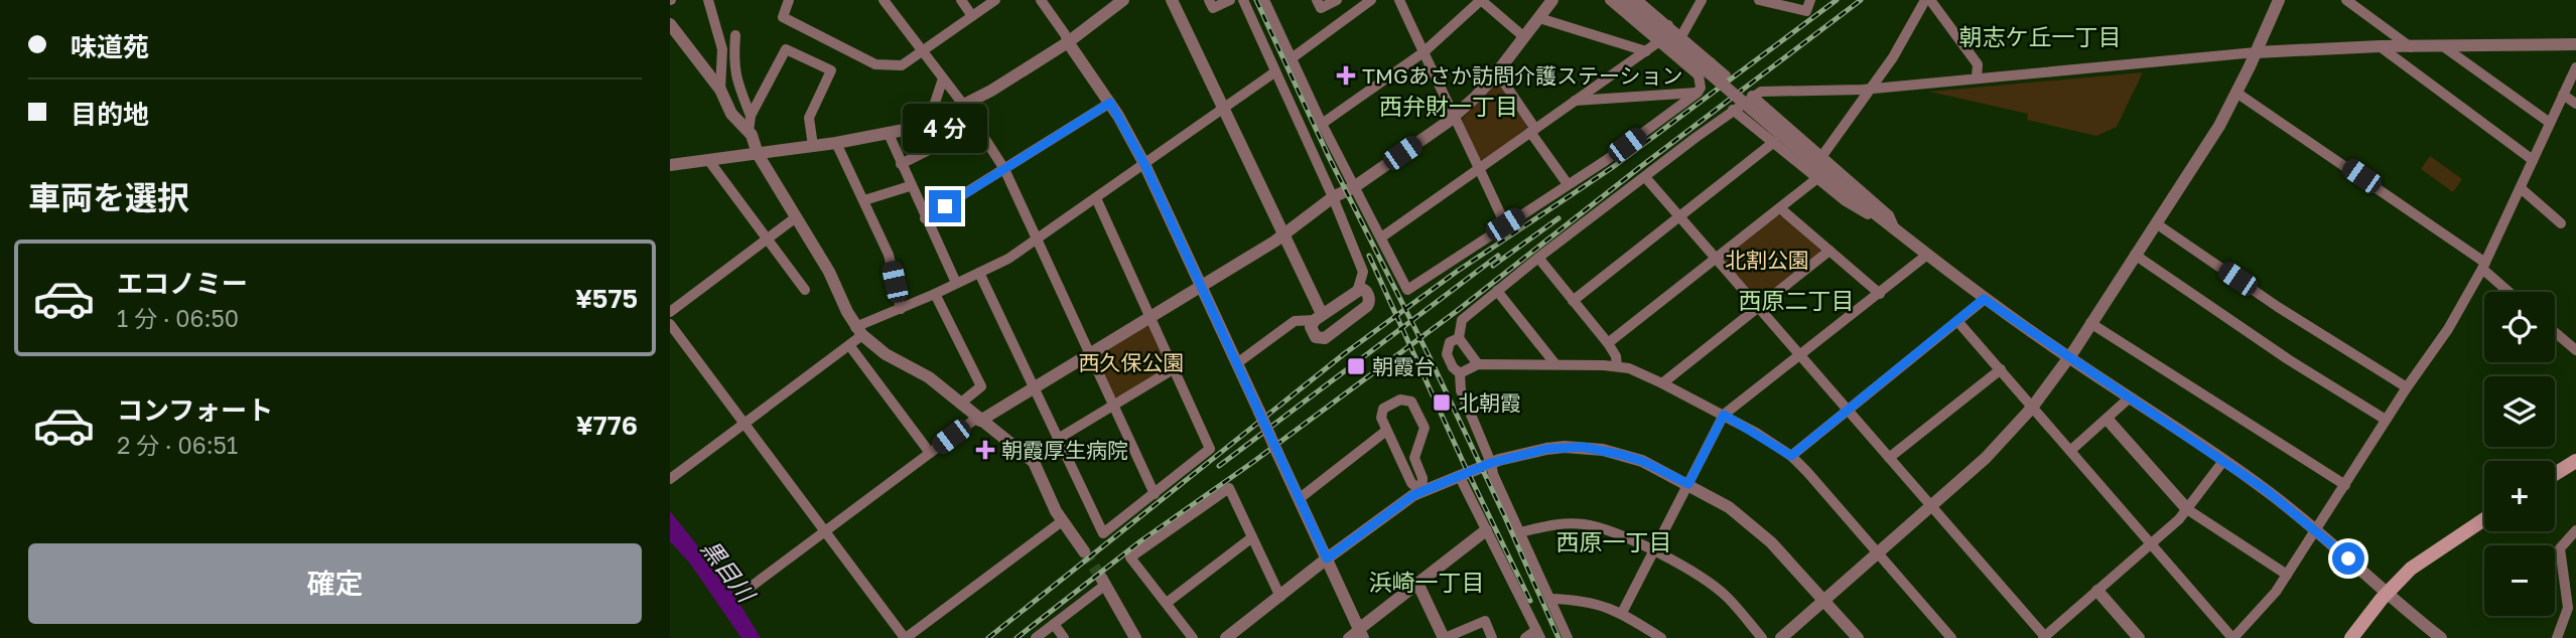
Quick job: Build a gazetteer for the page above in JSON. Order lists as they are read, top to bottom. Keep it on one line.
{"districts":["朝志ケ丘一丁目","西弁財一丁目","西原二丁目","西原一丁目","浜崎一丁目"],"water":["黒目川"],"parks":["北割公園","西久保公園"],"places":{"health":["TMGあさか訪問介護ステーション","朝霞厚生病院"],"transit":["朝霞台","北朝霞"]},"page":{"banner":["味道苑","目的地"],"bubble":"4 分","heading":"車両を選択","list":[{"name":"エコノミー","note":"1 分 · 06:50","value":"¥575"},{"name":"コンフォート","note":"2 分 · 06:51","value":"¥776"}],"map_buttons":["+","−"],"buttons":"確定"}}
